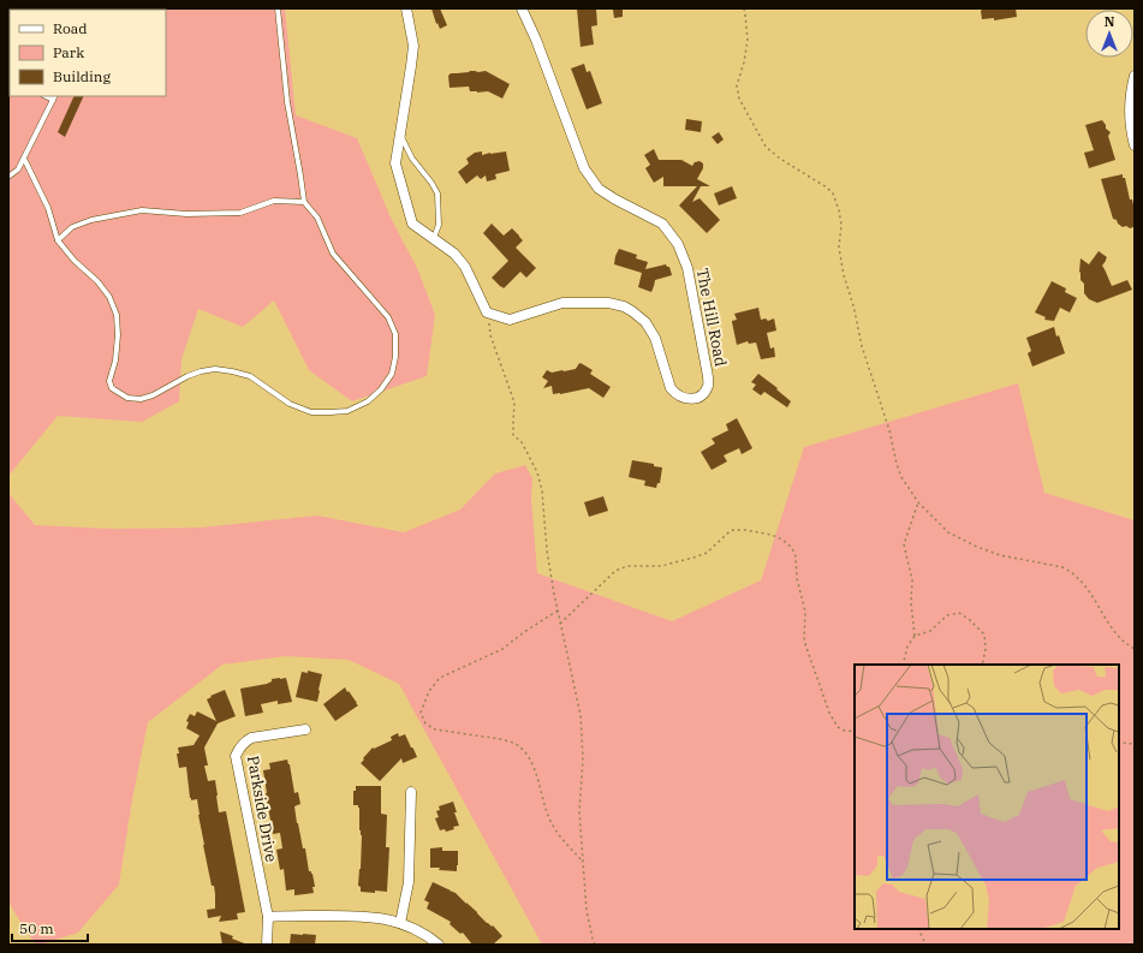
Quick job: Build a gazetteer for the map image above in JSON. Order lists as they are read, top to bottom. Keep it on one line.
{"streets":{"street":["The Hill Road","Parkside Drive"]},"legend":["Road","Park","Building"],"scale_bar":"50 m","north":"top"}
